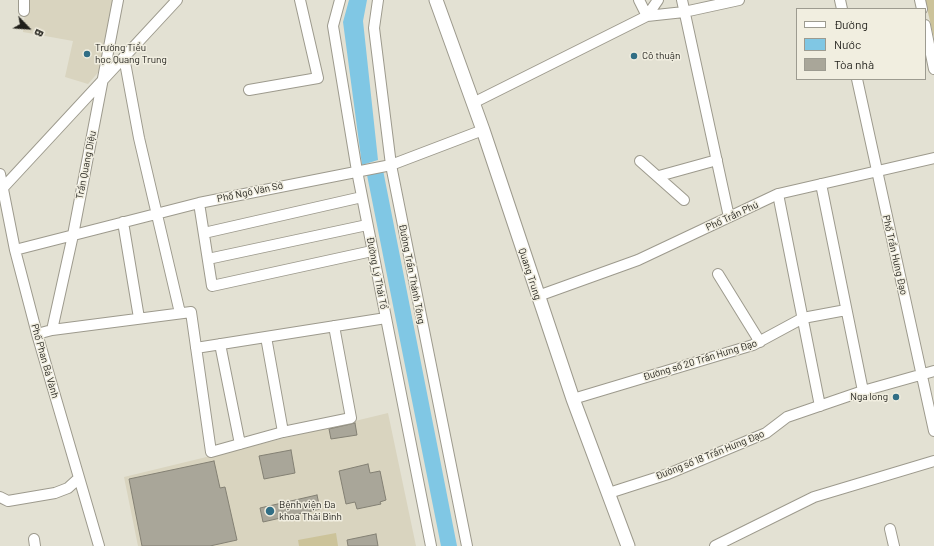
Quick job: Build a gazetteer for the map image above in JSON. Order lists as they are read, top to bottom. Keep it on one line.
{"streets":{"main road":["Quang Trung"],"street":["Trần Quang Diệu","Phố Ngô Văn Sở","Phố Trần Phú","Phố Trần Hưng Đạo","Đường Lý Thái Tổ","Đường Trần Thánh Tông","Đường số 20 Trần Hưng Đạo","Phố Phan Bá Vành","Đường số 18 Trần Hưng Đạo"]},"crossings":[["Trần Quang Diệu","Phố Ngô Văn Sở"],["Phố Ngô Văn Sở","Đường Lý Thái Tổ"],["Phố Ngô Văn Sở","Đường Trần Thánh Tông"],["Phố Ngô Văn Sở","Quang Trung"],["Phố Ngô Văn Sở","Phố Phan Bá Vành"],["Phố Trần Phú","Phố Trần Hưng Đạo"],["Phố Trần Phú","Quang Trung"],["Phố Trần Hưng Đạo","Đường số 18 Trần Hưng Đạo"],["Quang Trung","Đường số 20 Trần Hưng Đạo"],["Quang Trung","Đường số 18 Trần Hưng Đạo"]],"places":["Trường Tiểu học Quang Trung","Cô thuận","Nga long","Bệnh viện Đa khoa Thái Bình"],"legend":["Đường","Nước","Tòa nhà"],"north":"bottom right"}
